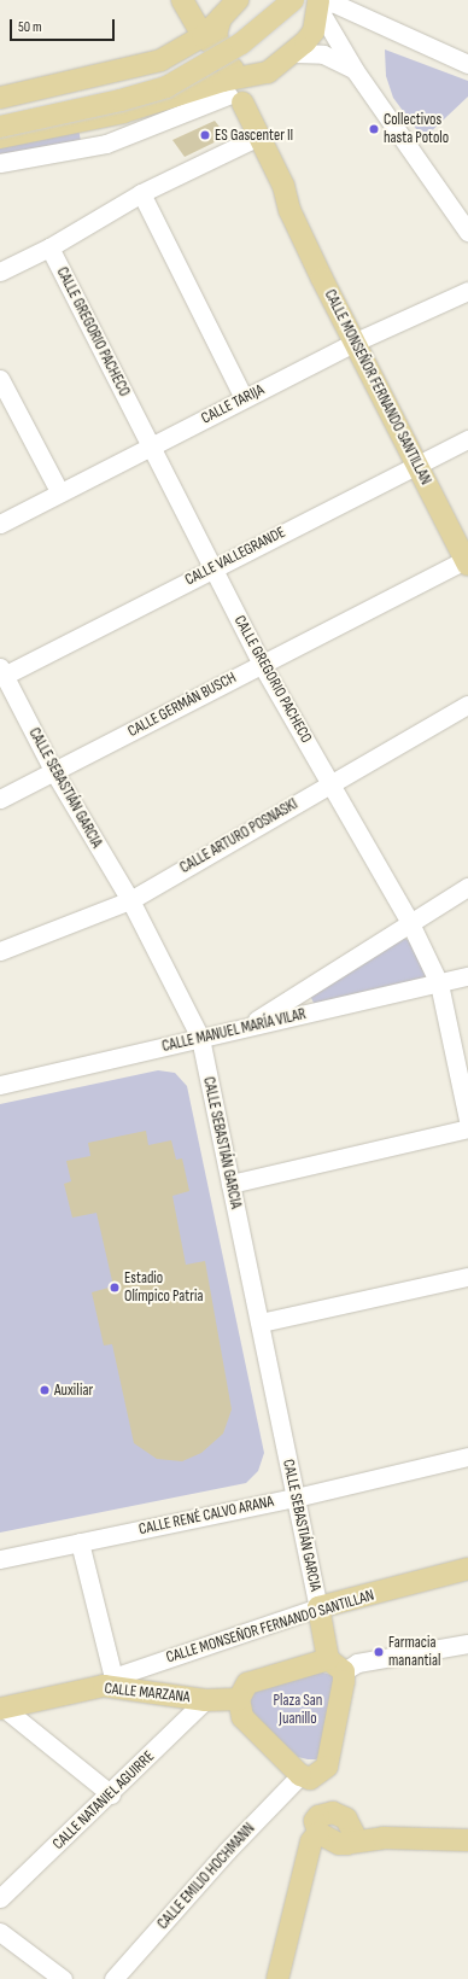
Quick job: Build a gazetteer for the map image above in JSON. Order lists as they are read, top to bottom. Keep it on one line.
{"streets":{"main road":["CALLE MONSEÑOR FERNANDO SANTILLAN","CALLE SEBASTIÁN GARCIA","CALLE MARZANA"],"street":["CALLE GREGORIO PACHECO","CALLE TARIJA","CALLE VALLEGRANDE","CALLE GERMÁN BUSCH","CALLE ARTURO POSNASKI","CALLE MANUEL MARÍA VILAR","CALLE RENÉ CALVO ARANA","CALLE NATANIEL AGUIRRE","CALLE EMILIO HOCHMANN"]},"crossings":[["CALLE GREGORIO PACHECO","CALLE TARIJA"],["CALLE GREGORIO PACHECO","CALLE VALLEGRANDE"],["CALLE GREGORIO PACHECO","CALLE GERMÁN BUSCH"],["CALLE GREGORIO PACHECO","CALLE ARTURO POSNASKI"],["CALLE GREGORIO PACHECO","CALLE MANUEL MARÍA VILAR"],["CALLE MONSEÑOR FERNANDO SANTILLAN","CALLE TARIJA"],["CALLE MONSEÑOR FERNANDO SANTILLAN","CALLE VALLEGRANDE"],["CALLE MONSEÑOR FERNANDO SANTILLAN","CALLE GERMÁN BUSCH"],["CALLE MONSEÑOR FERNANDO SANTILLAN","CALLE SEBASTIÁN GARCIA"],["CALLE MONSEÑOR FERNANDO SANTILLAN","CALLE MARZANA"],["CALLE VALLEGRANDE","CALLE SEBASTIÁN GARCIA"],["CALLE GERMÁN BUSCH","CALLE SEBASTIÁN GARCIA"],["CALLE SEBASTIÁN GARCIA","CALLE ARTURO POSNASKI"],["CALLE SEBASTIÁN GARCIA","CALLE MANUEL MARÍA VILAR"],["CALLE SEBASTIÁN GARCIA","CALLE RENÉ CALVO ARANA"],["CALLE MARZANA","CALLE NATANIEL AGUIRRE"]],"parks":["Plaza San Juanillo"],"places":["Collectivos hasta Potolo","ES Gascenter II","Estadio Olímpico Patria","Auxiliar","Farmacia manantial"],"scale_bar":"50 m"}
